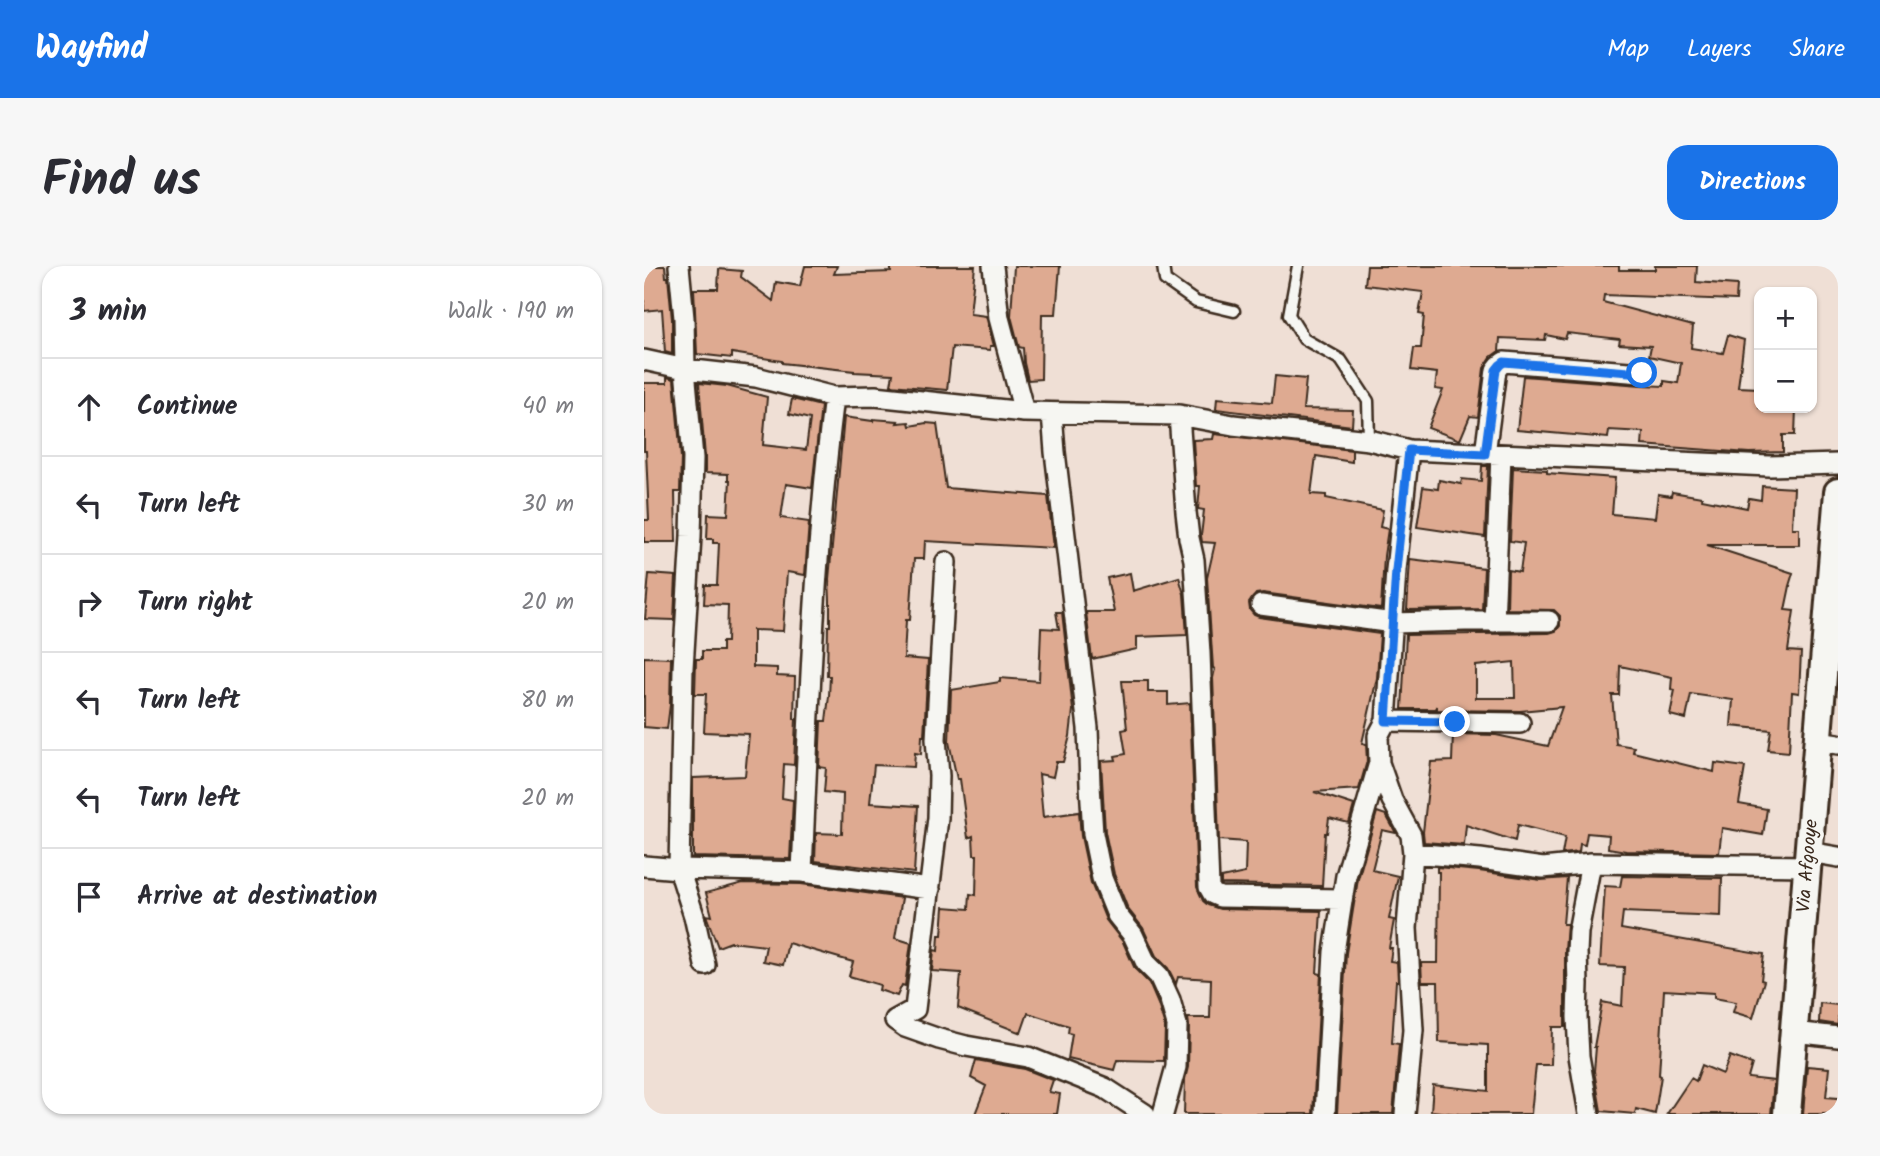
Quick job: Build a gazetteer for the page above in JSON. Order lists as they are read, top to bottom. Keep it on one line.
{"streets":{"main road":["Via Afgooye"]},"page":{"header":"Wayfind","nav":["Map","Layers","Share"],"title":"Find us","buttons":"Directions","heading":["3 min","Walk · 190 m"],"map_buttons":["+","−"],"list":[["Continue","40 m"],["Turn left","30 m"],["Turn right","20 m"],["Turn left","80 m"],["Turn left","20 m"],"Arrive at destination"]}}
